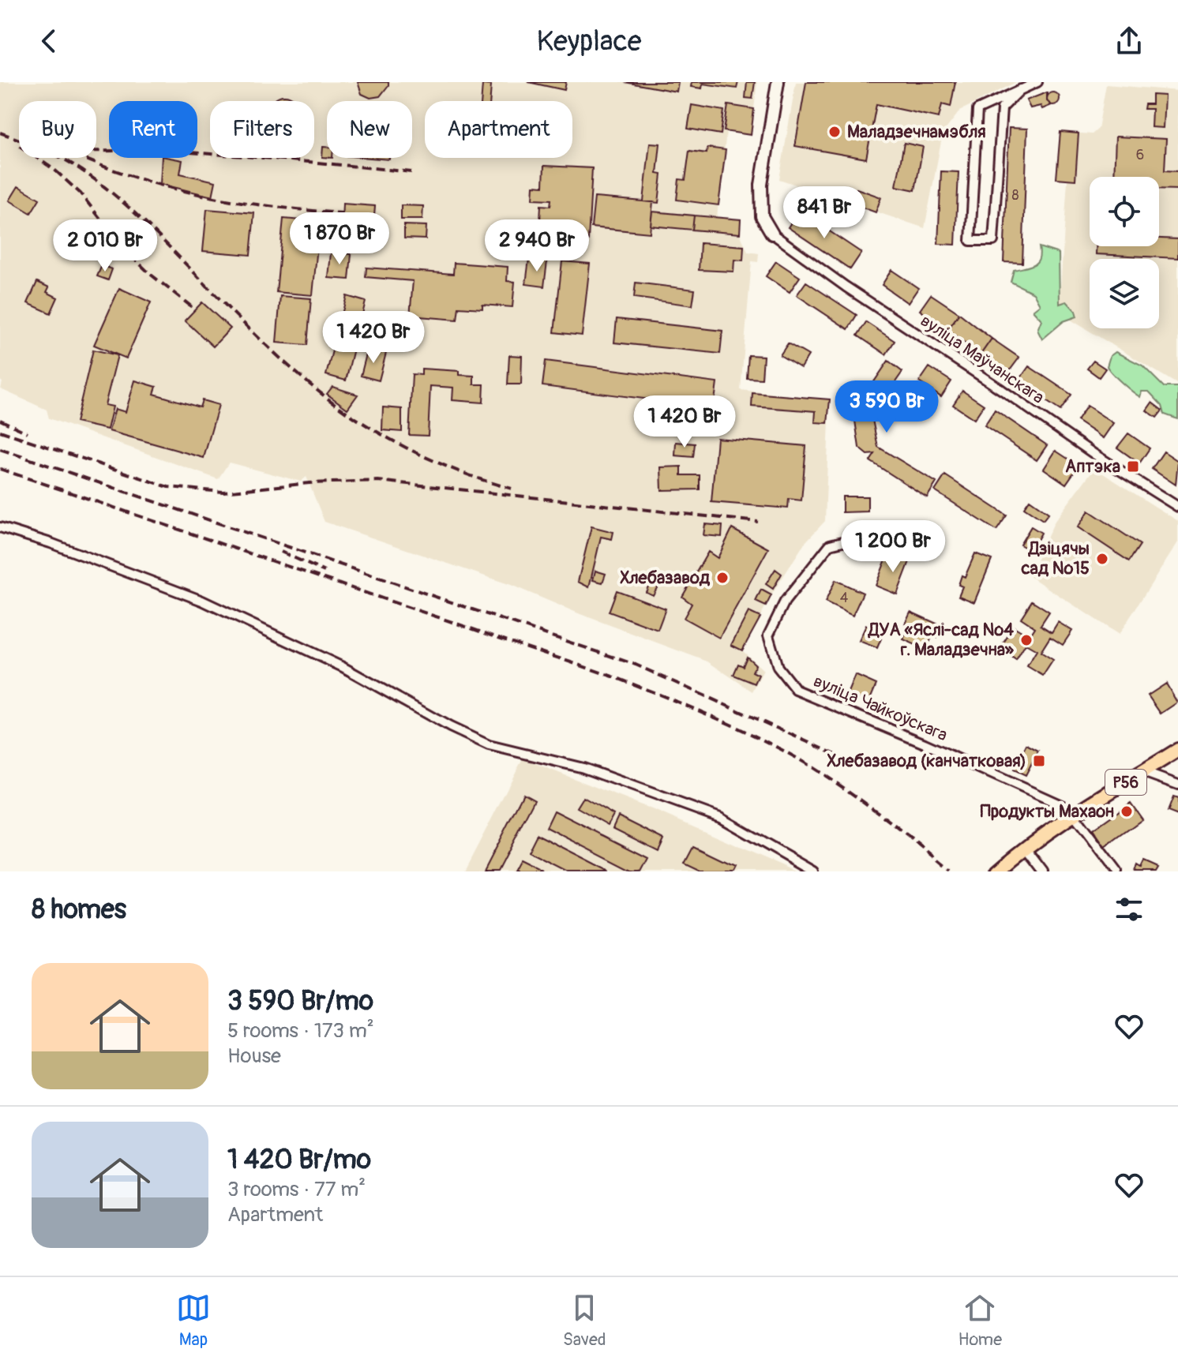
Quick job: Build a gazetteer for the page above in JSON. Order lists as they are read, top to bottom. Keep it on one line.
{"streets":{"main road":["Р56"],"street":["вуліца Маўчанскага","вуліца Чайкоўскага"]},"crossings":[["вуліца Чайкоўскага","Р56"]],"places":{"other":["Маладзечнамэбля","Дзіцячы сад №15","Хлебазавод","ДУА «Яслі-сад №4 г. Маладзечна»","Продукты Махаон"],"transit":["Аптэка","Хлебазавод (канчатковая)"]},"house_numbers":["6","8","4"],"page":{"header":"Keyplace","chip":["Buy","Rent","Filters","New","Apartment"],"price":["841 Br","1 870 Br","2 010 Br","2 940 Br","1 420 Br","3 590 Br","1 420 Br","1 200 Br"],"heading":"8 homes","list":[{"name":"3 590 Br/mo","note":"5 rooms · 173 m² · House"},{"name":"1 420 Br/mo","note":"3 rooms · 77 m² · Apartment"}],"tabs":["Map","Saved","Home"]}}
